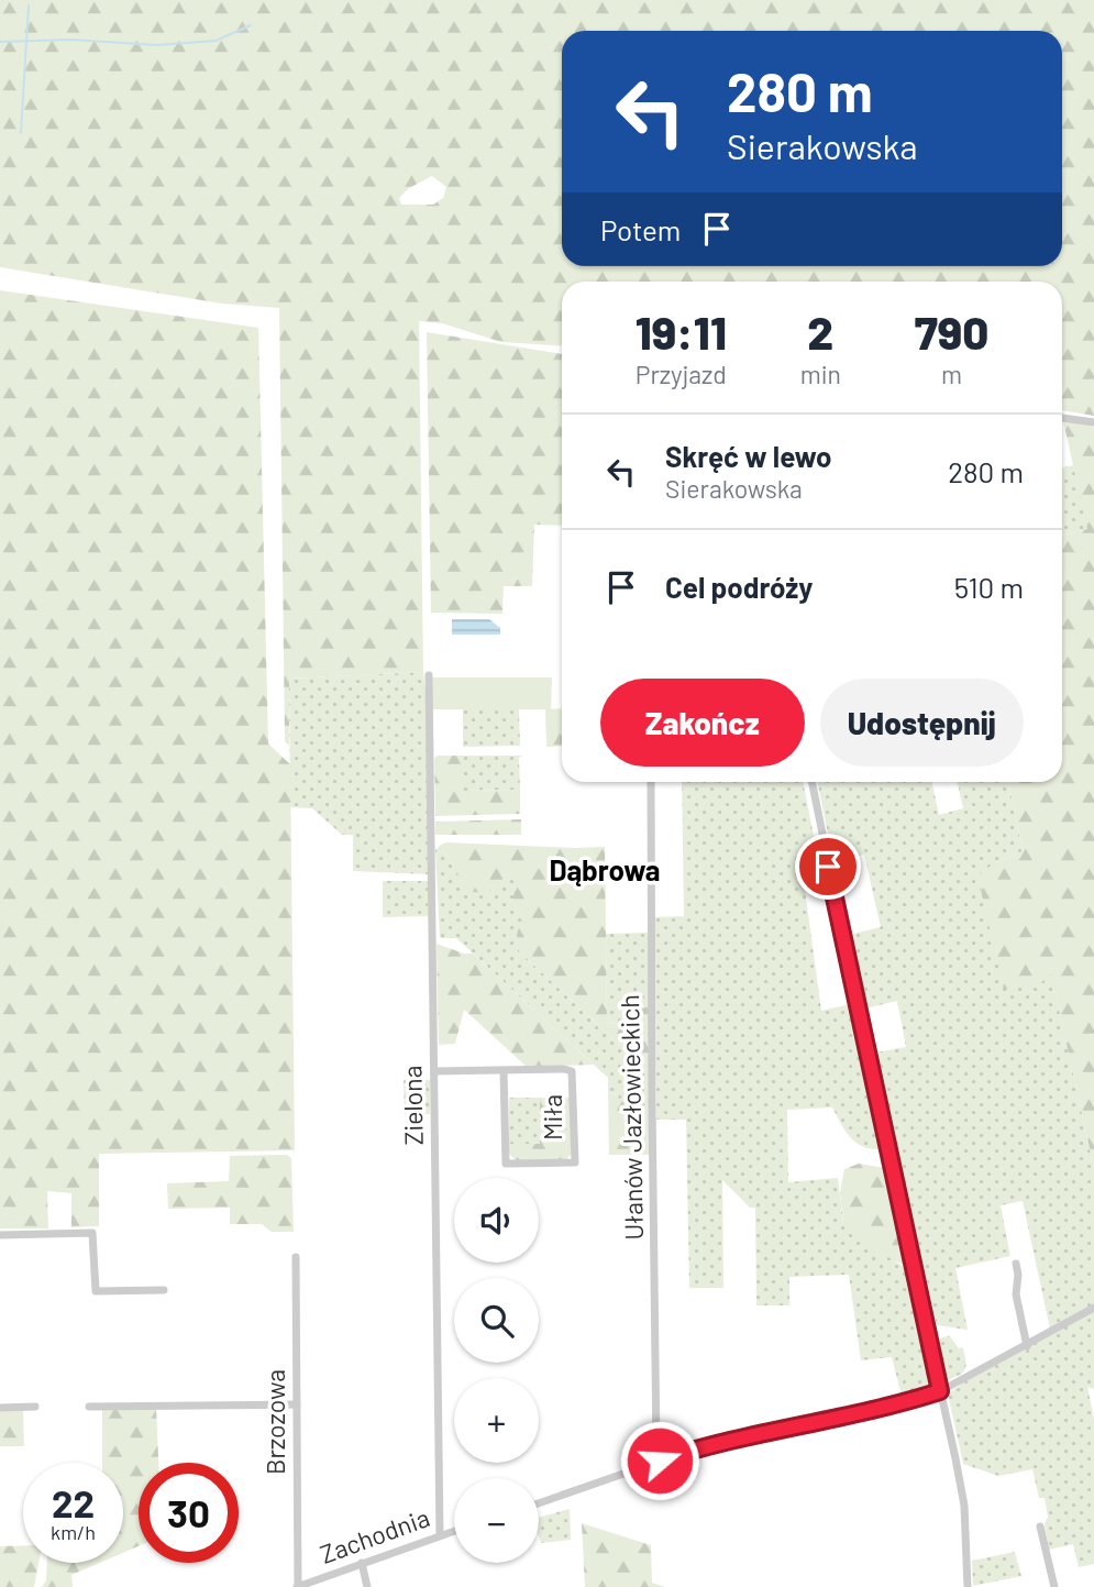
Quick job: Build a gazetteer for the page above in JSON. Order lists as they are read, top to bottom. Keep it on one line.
{"streets":{"street":["Zielona","Miła","Ułanów Jazłowieckich","Brzozowa","Zachodnia"]},"crossings":[["Zielona","Miła"],["Zielona","Zachodnia"],["Brzozowa","Zachodnia"]],"districts":["Dąbrowa"],"page":{"turn":["280 m","Sierakowska"],"then":"Potem","eta":["19:11","Przyjazd","2","min","790","m"],"list":[{"name":"Skręć w lewo","note":"Sierakowska","value":"280 m"},{"name":"Cel podróży","value":"510 m"}],"buttons":["Zakończ","Udostępnij"],"map_buttons":["+","−"],"speed":"22 km/h","limit":"30"}}
